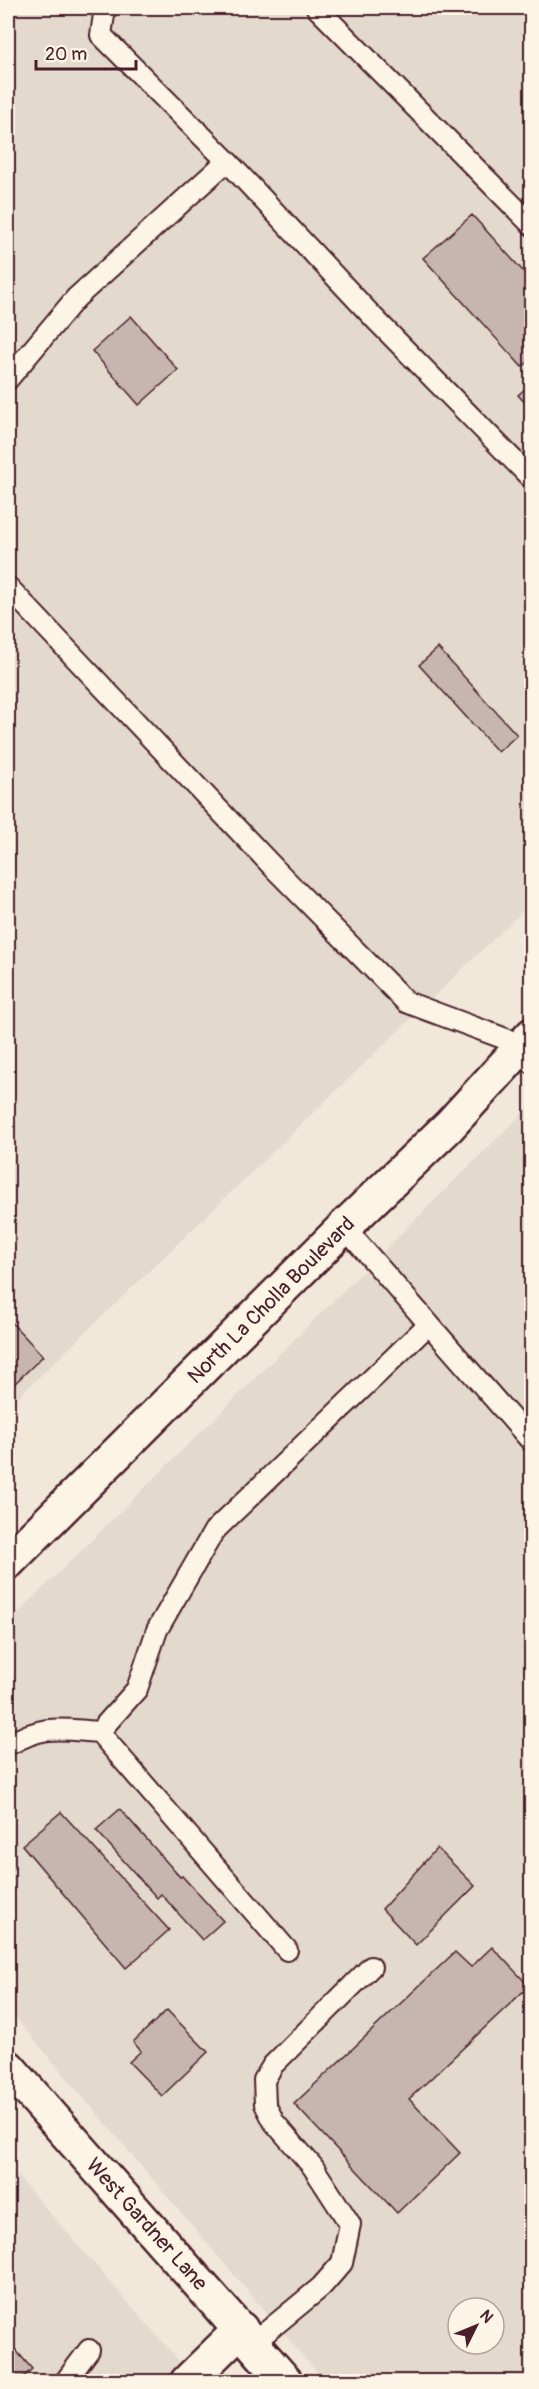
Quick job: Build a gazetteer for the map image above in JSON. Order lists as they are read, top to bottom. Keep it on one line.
{"streets":{"street":["North La Cholla Boulevard","West Gardner Lane"]},"scale_bar":"20 m","north":"top right"}
